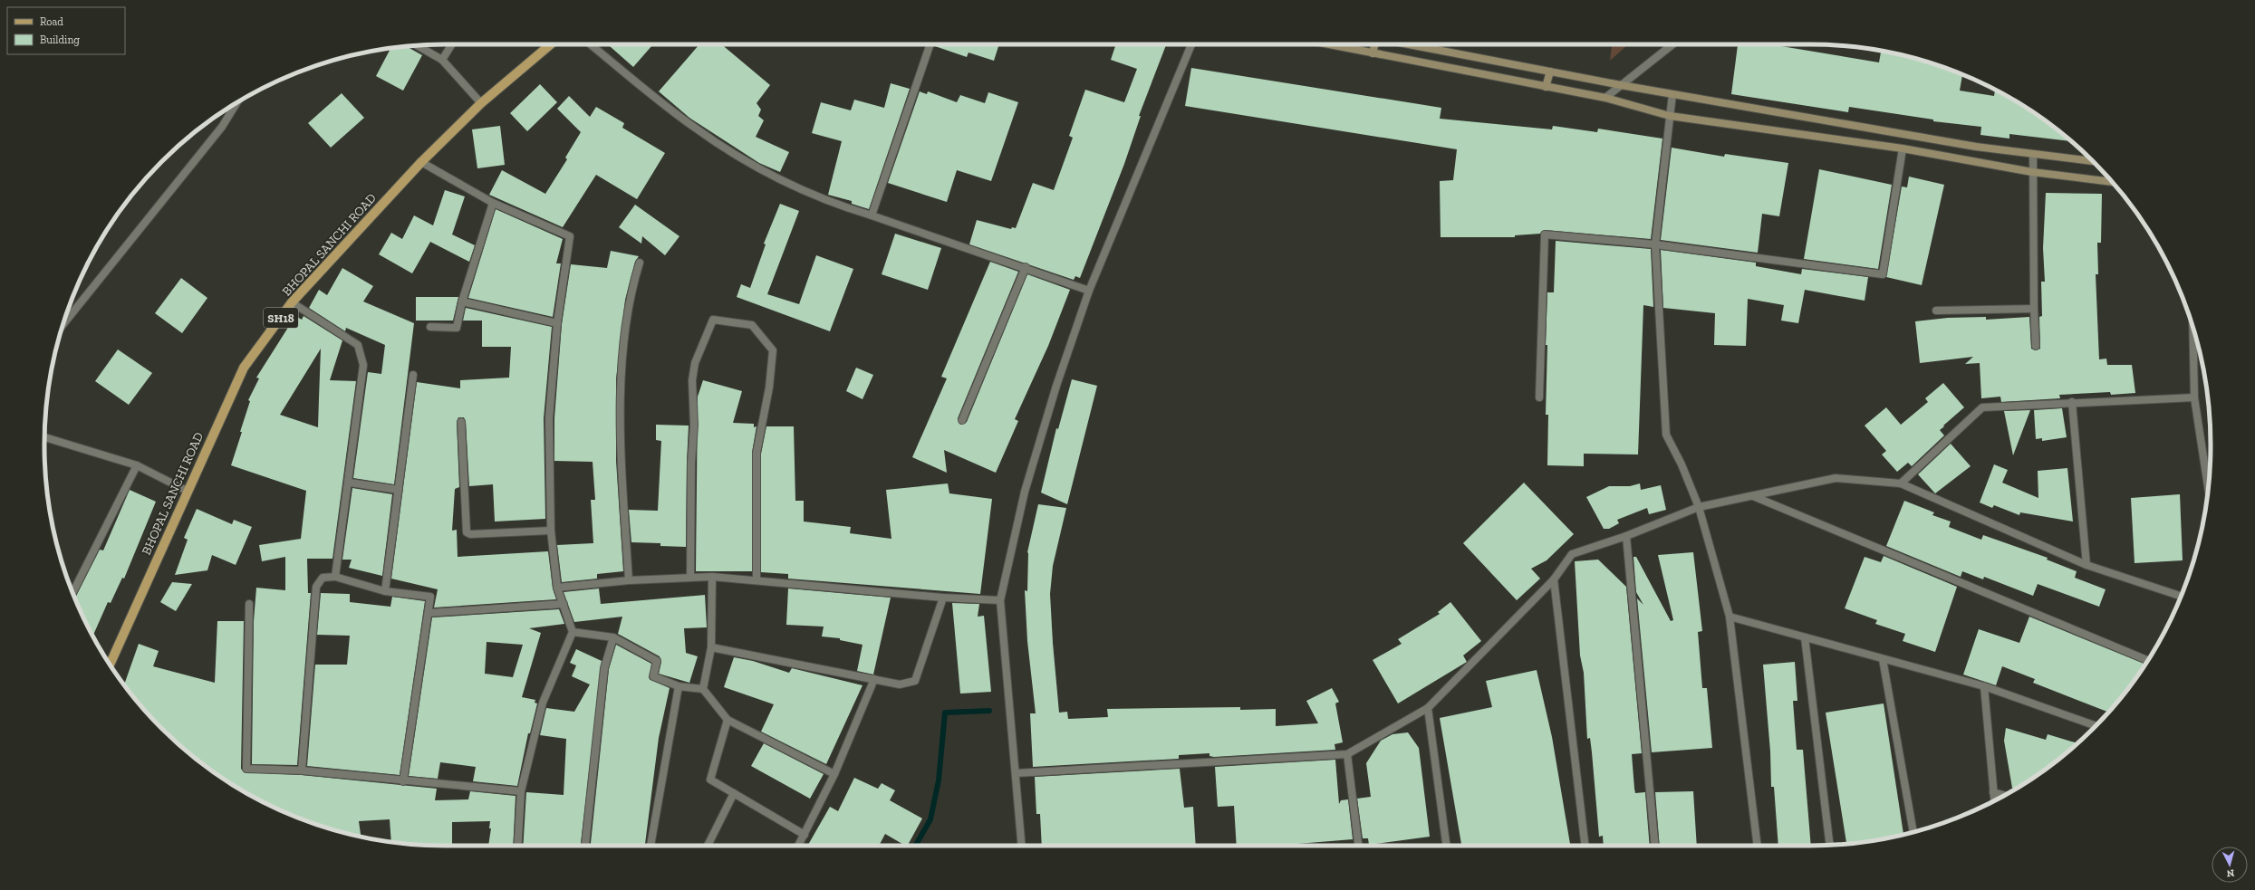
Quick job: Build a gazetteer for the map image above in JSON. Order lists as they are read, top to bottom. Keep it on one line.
{"streets":{"main road":["BHOPAL SANCHI ROAD","SH18"]},"legend":["Road","Building"],"north":"bottom"}
